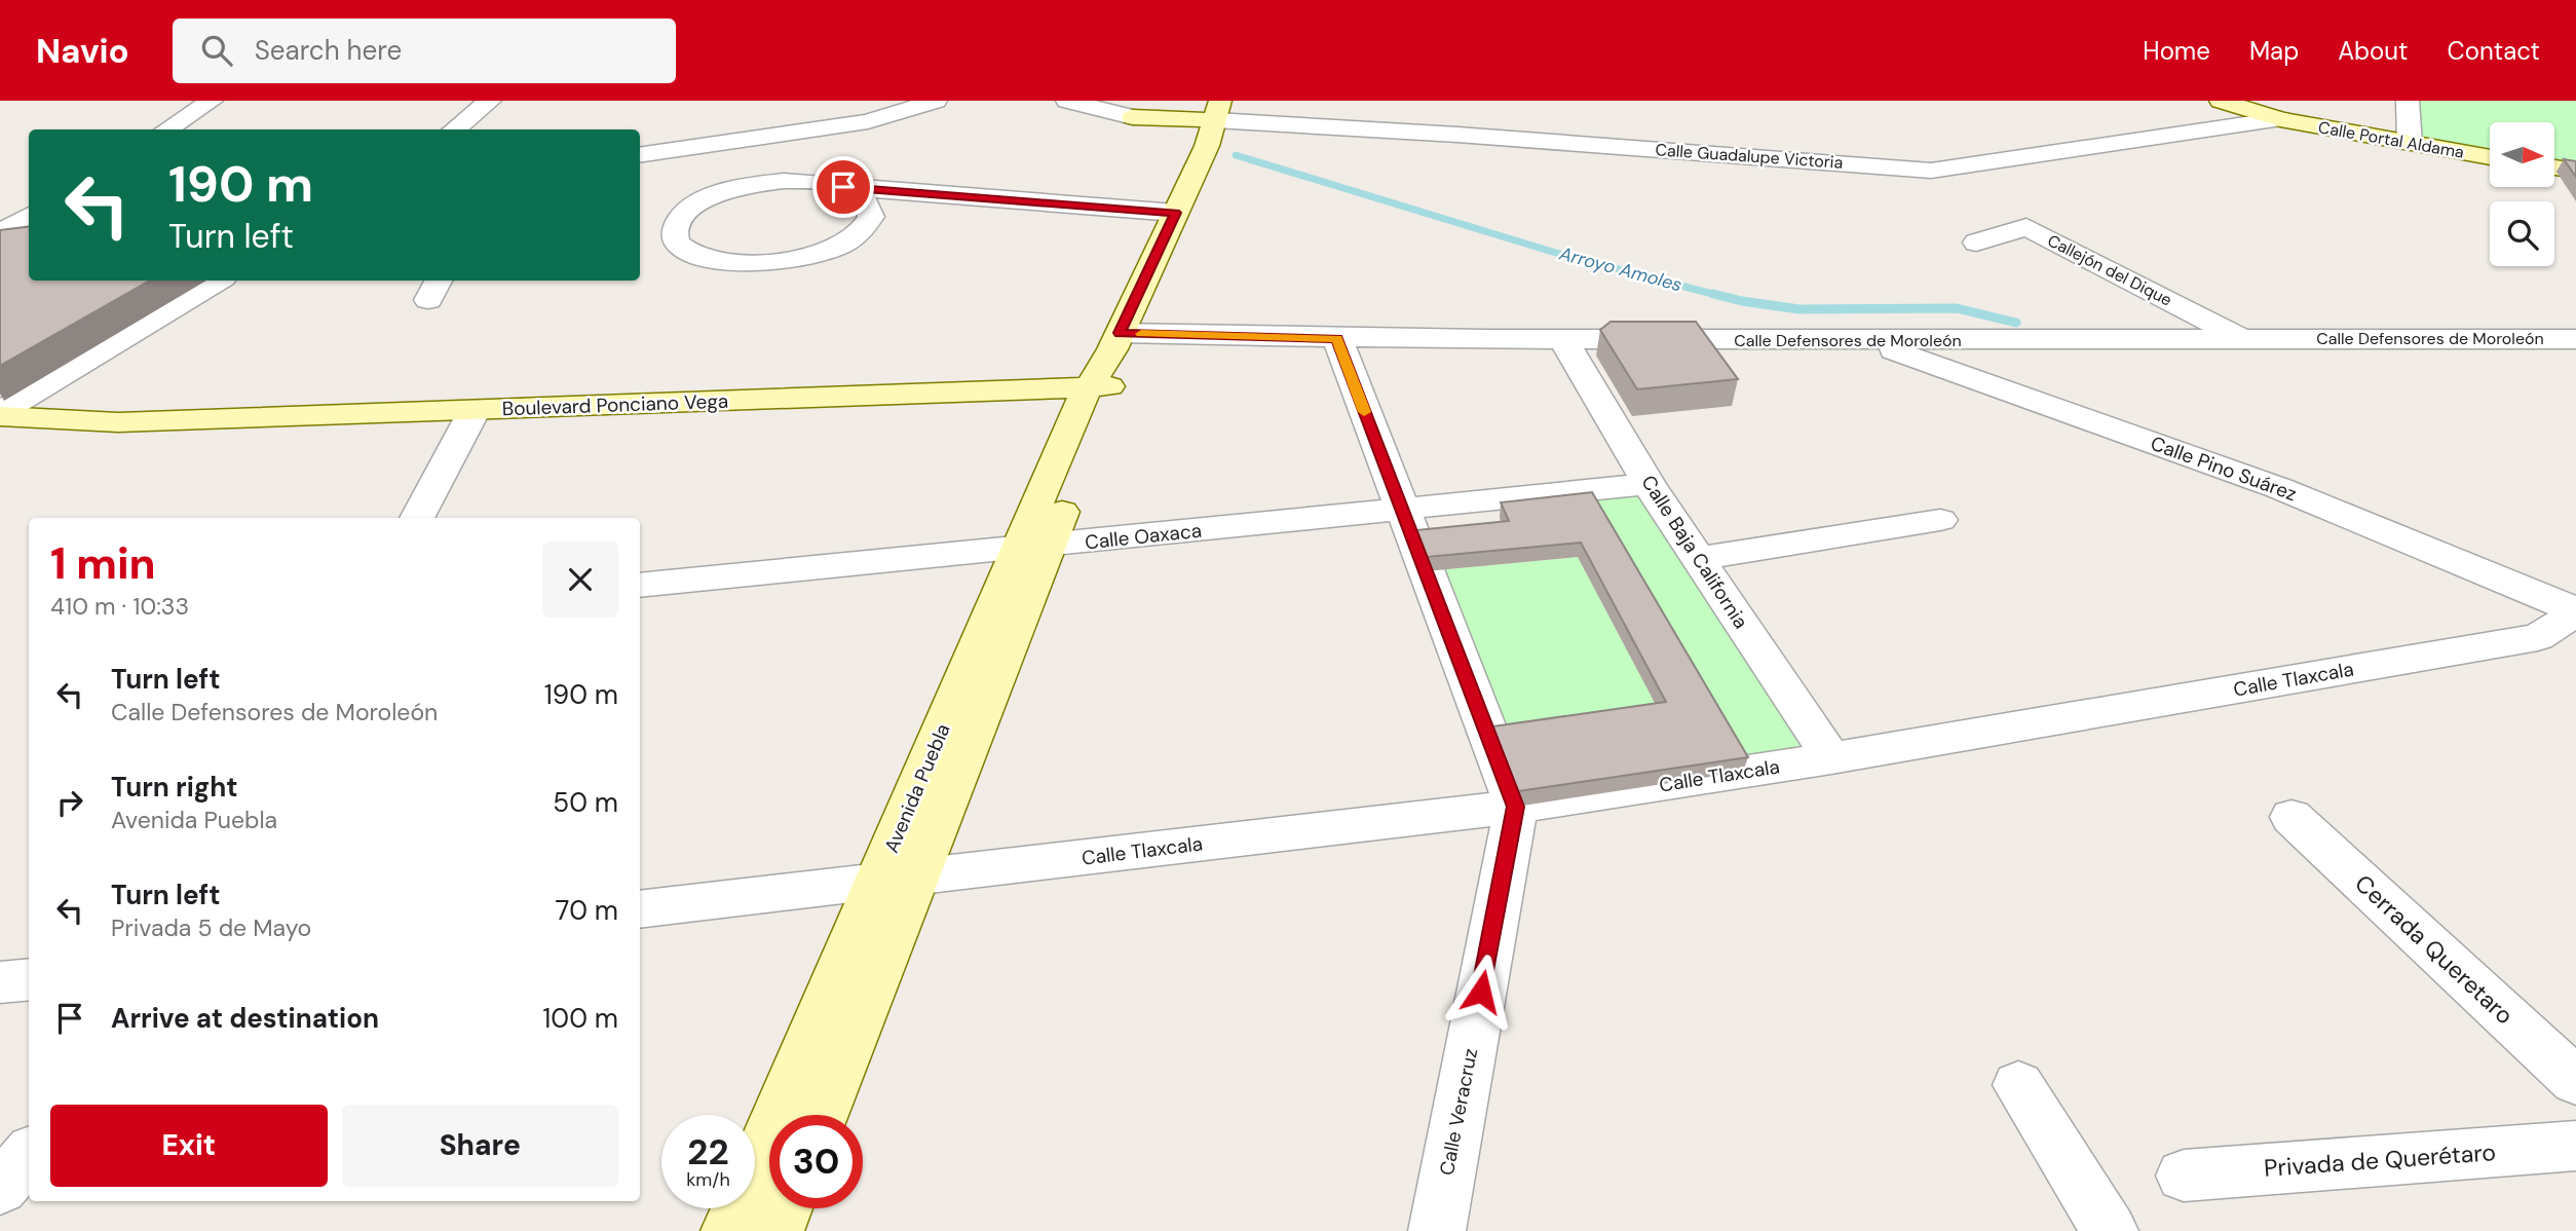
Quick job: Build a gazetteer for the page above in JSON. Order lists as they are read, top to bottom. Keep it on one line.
{"streets":{"street":["Calle Portal Aldama","Calle Guadalupe Victoria","Callejón del Dique","Calle Defensores de Moroleón","Boulevard Ponciano Vega","Calle Pino Suárez","Calle Oaxaca","Calle Baja California","Calle Tlaxcala","Avenida Puebla","Cerrada Queretaro","Calle Veracruz","Privada de Querétaro"]},"crossings":[["Calle Portal Aldama","Calle Guadalupe Victoria"],["Calle Guadalupe Victoria","Avenida Puebla"],["Callejón del Dique","Calle Defensores de Moroleón"],["Calle Defensores de Moroleón","Boulevard Ponciano Vega"],["Calle Defensores de Moroleón","Calle Pino Suárez"],["Calle Defensores de Moroleón","Calle Baja California"],["Calle Defensores de Moroleón","Avenida Puebla"],["Boulevard Ponciano Vega","Avenida Puebla"],["Calle Pino Suárez","Calle Tlaxcala"],["Calle Oaxaca","Calle Baja California"],["Calle Oaxaca","Avenida Puebla"],["Calle Baja California","Calle Tlaxcala"],["Calle Tlaxcala","Avenida Puebla"],["Calle Tlaxcala","Calle Veracruz"]],"water":["Arroyo Amoles"],"north":"right","page":{"header":"Navio","search":"Search here","nav":["Home","Map","About","Contact"],"turn":["190 m","Turn left"],"heading":["1 min","410 m · 10:33"],"list":[{"name":"Turn left","note":"Calle Defensores de Moroleón","value":"190 m"},{"name":"Turn right","note":"Avenida Puebla","value":"50 m"},{"name":"Turn left","note":"Privada 5 de Mayo","value":"70 m"},{"name":"Arrive at destination","value":"100 m"}],"buttons":["Exit","Share"],"speed":"22 km/h","limit":"30"}}
